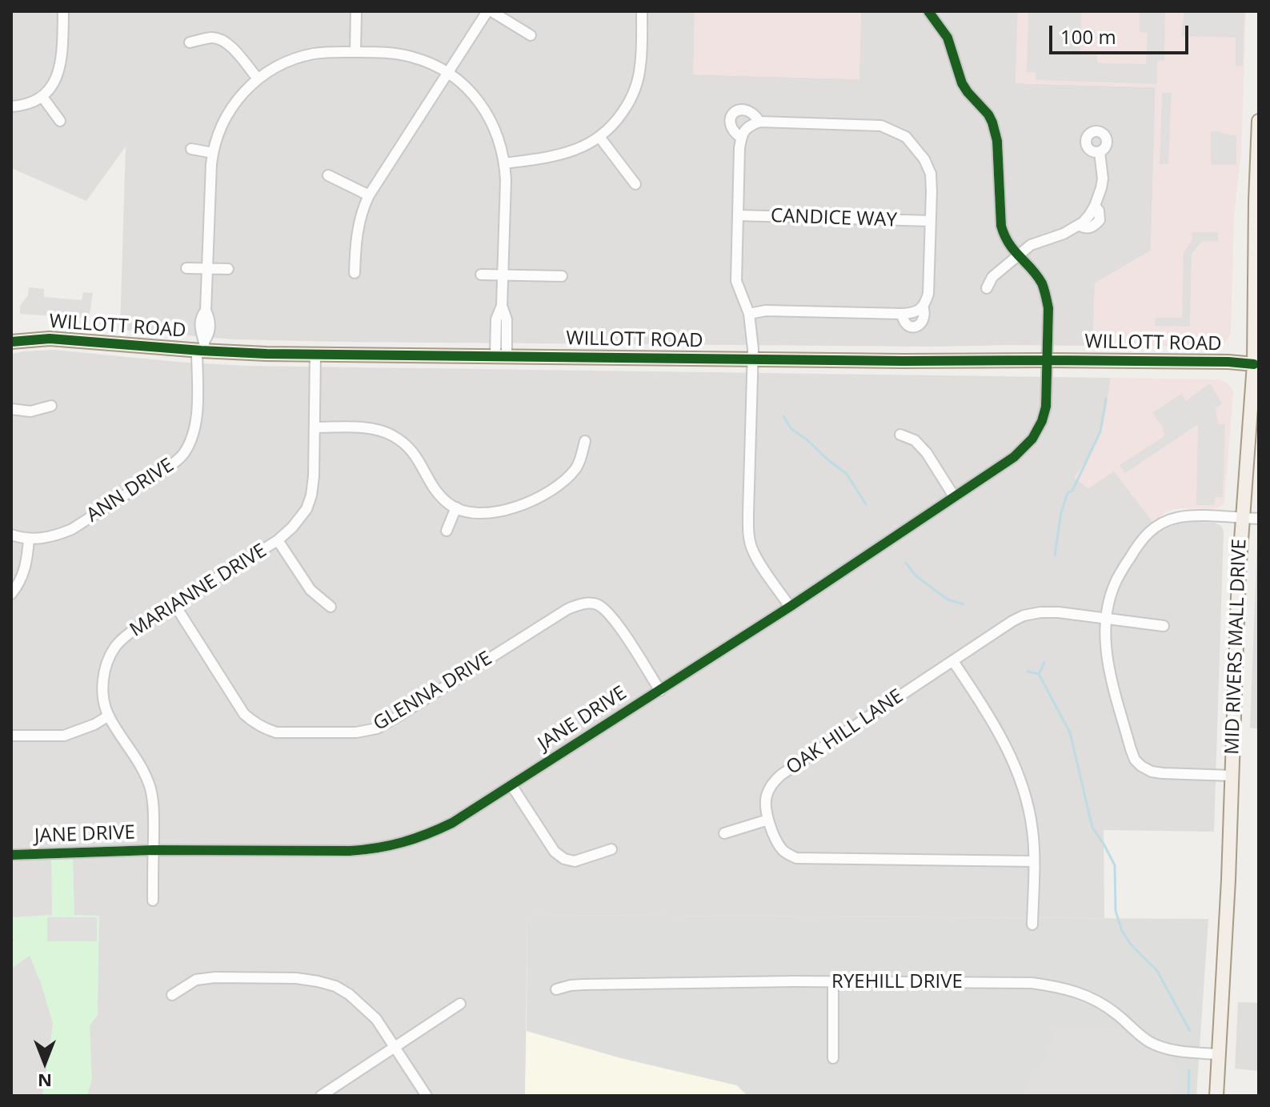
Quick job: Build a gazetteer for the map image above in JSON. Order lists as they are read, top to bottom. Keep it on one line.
{"streets":{"main road":["WILLOTT ROAD","MID RIVERS MALL DRIVE"],"street":["CANDICE WAY","ANN DRIVE","MARIANNE DRIVE","GLENNA DRIVE","JANE DRIVE","OAK HILL LANE","RYEHILL DRIVE"]},"crossings":[["WILLOTT ROAD","ANN DRIVE"],["WILLOTT ROAD","MARIANNE DRIVE"],["WILLOTT ROAD","MID RIVERS MALL DRIVE"],["WILLOTT ROAD","JANE DRIVE"],["MARIANNE DRIVE","GLENNA DRIVE"],["MARIANNE DRIVE","JANE DRIVE"],["MID RIVERS MALL DRIVE","RYEHILL DRIVE"],["GLENNA DRIVE","JANE DRIVE"]],"scale_bar":"100 m","north":"bottom"}
